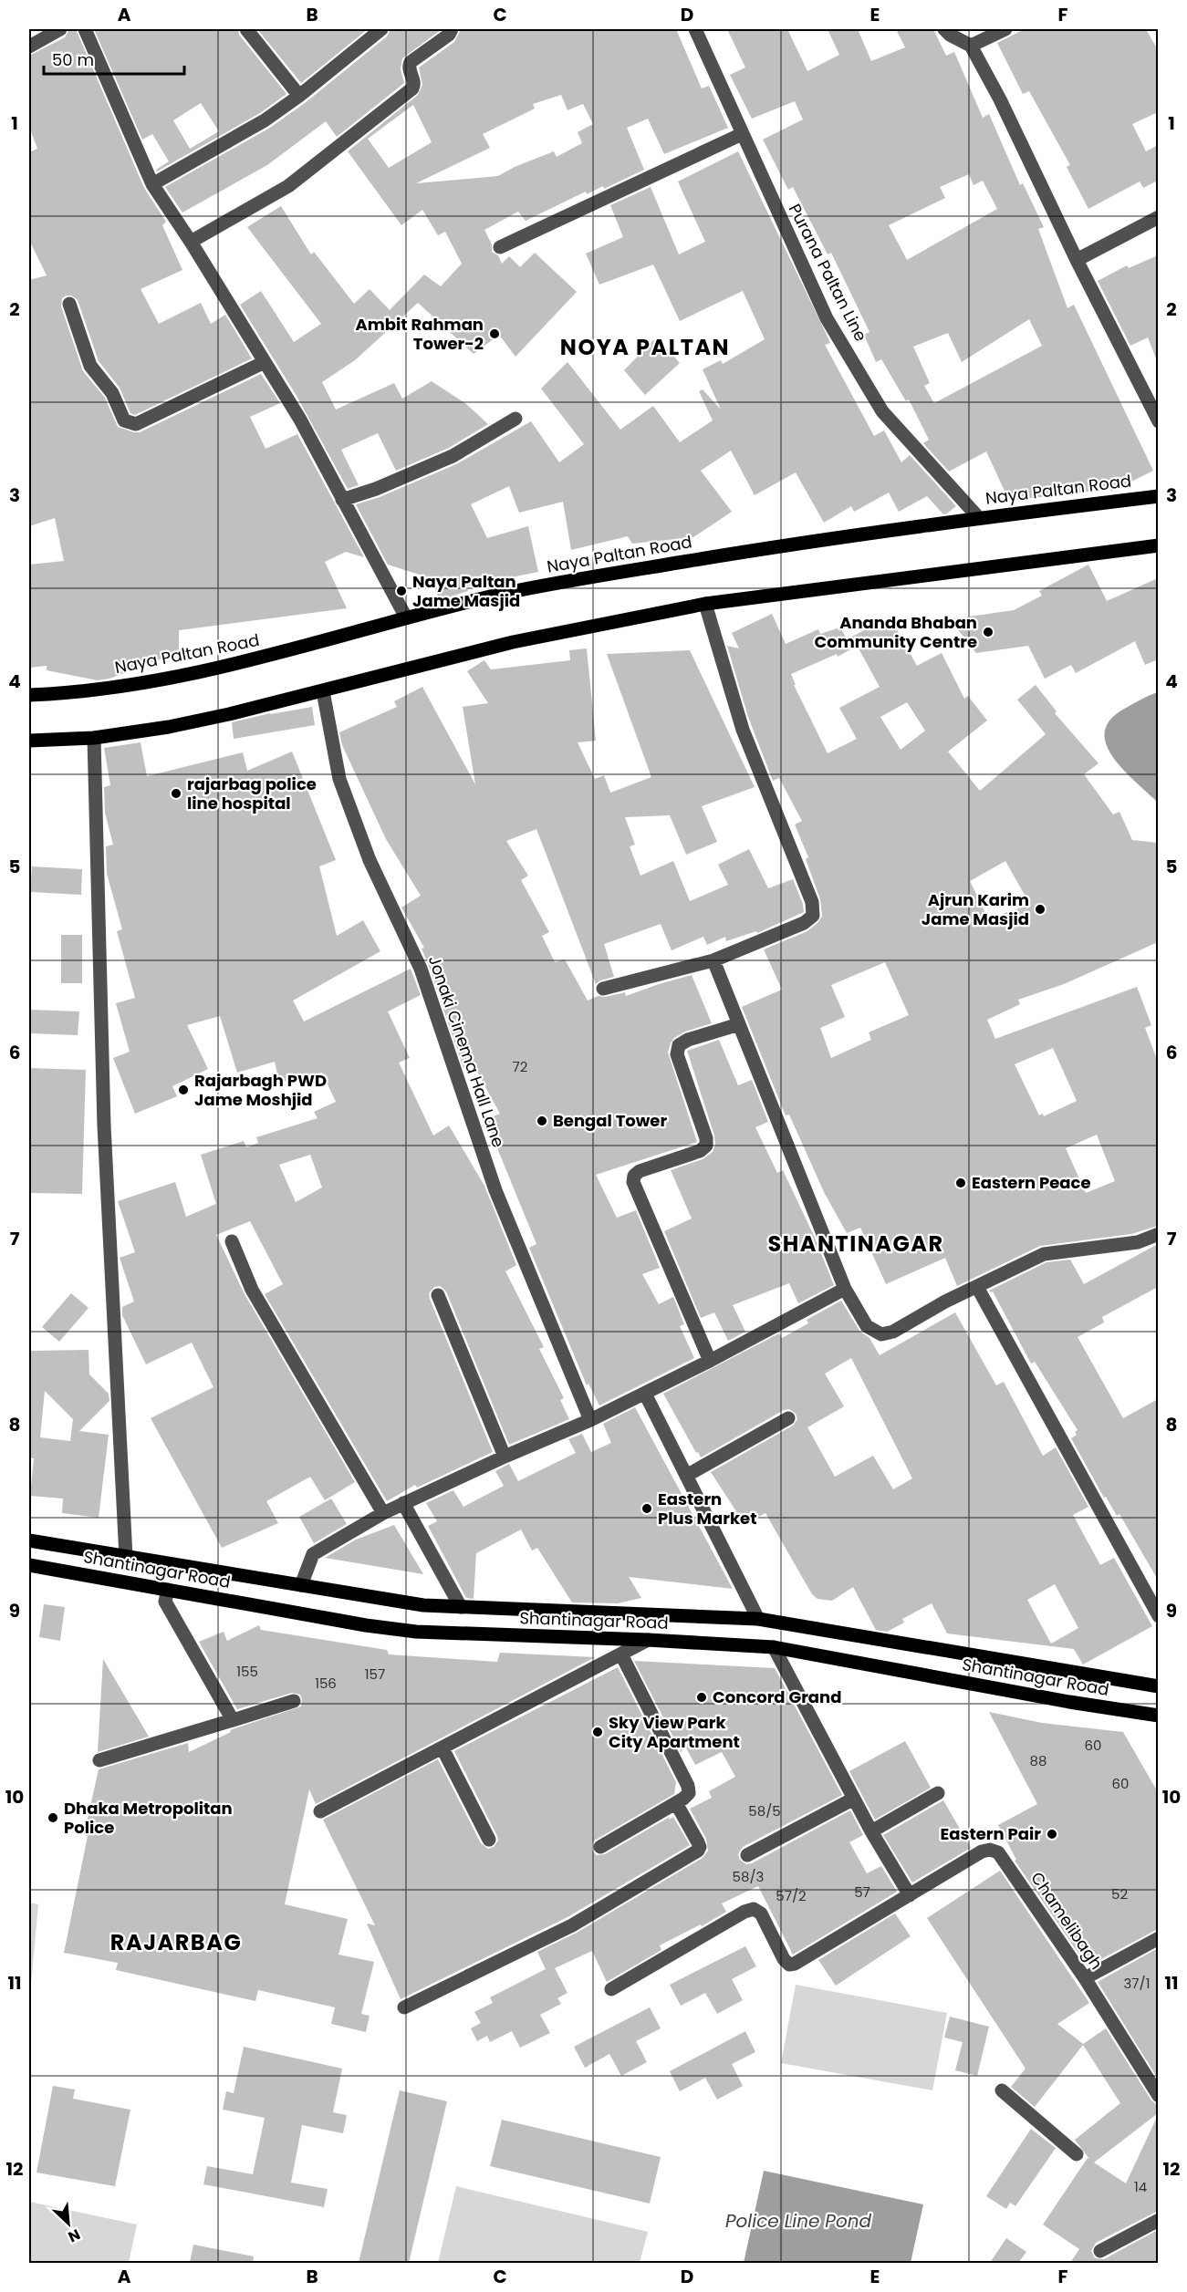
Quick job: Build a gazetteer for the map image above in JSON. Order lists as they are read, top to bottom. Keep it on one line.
{"streets":{"main road":["Naya Paltan Road","Shantinagar Road"],"street":["Purana Paltan Line","Jonaki Cinema Hall Lane","Chamelibagh"]},"crossings":[["Purana Paltan Line","Naya Paltan Road"]],"districts":["NOYA PALTAN","SHANTINAGAR","RAJARBAG"],"water":["Police Line Pond"],"places":["Ambit Rahman Tower-2","Naya Paltan Jame Masjid","Ananda Bhaban Community Centre","rajarbag police line hospital","Ajrun Karim Jame Masjid","Rajarbagh PWD Jame Moshjid","Bengal Tower","Eastern Peace","Eastern Plus Market","Concord Grand","Sky View Park City Apartment","Dhaka Metropolitan Police","Eastern Pair"],"house_numbers":["72","155","157","156","60","88","60","58/5","58/3","57","52","57/2","37/1","14"],"scale_bar":"50 m","north":"bottom right","grid":{"columns":["A","B","C","D","E","F"],"rows":["1","2","3","4","5","6","7","8","9","10","11","12"]}}
